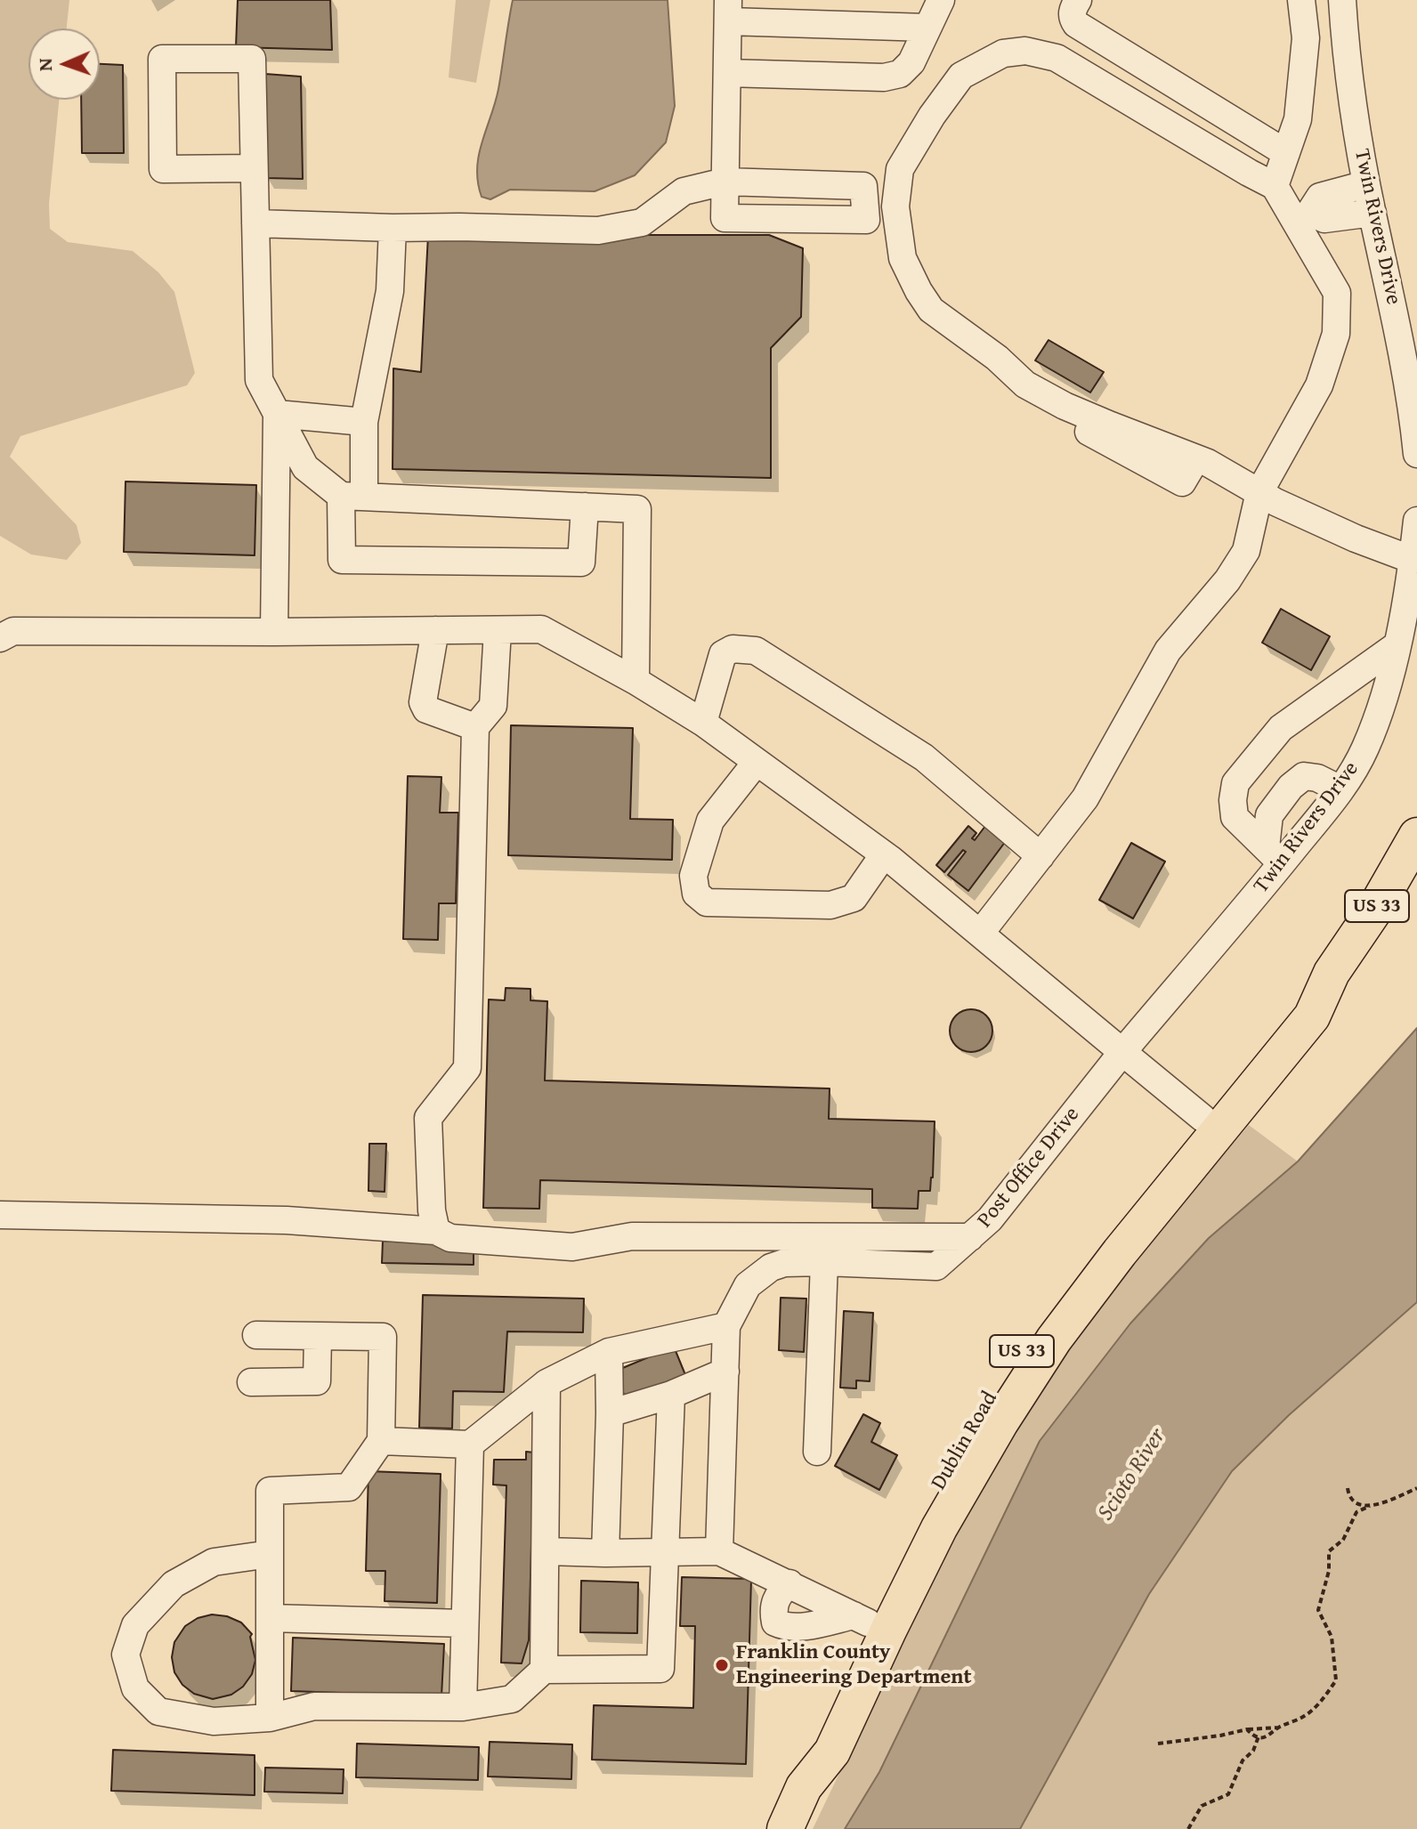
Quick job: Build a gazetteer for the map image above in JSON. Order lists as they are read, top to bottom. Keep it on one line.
{"streets":{"main road":["US 33","Dublin Road"],"street":["Twin Rivers Drive","Post Office Drive"]},"crossings":[["Twin Rivers Drive","Post Office Drive"]],"water":["Scioto River"],"places":["Franklin County Engineering Department"],"north":"left"}
